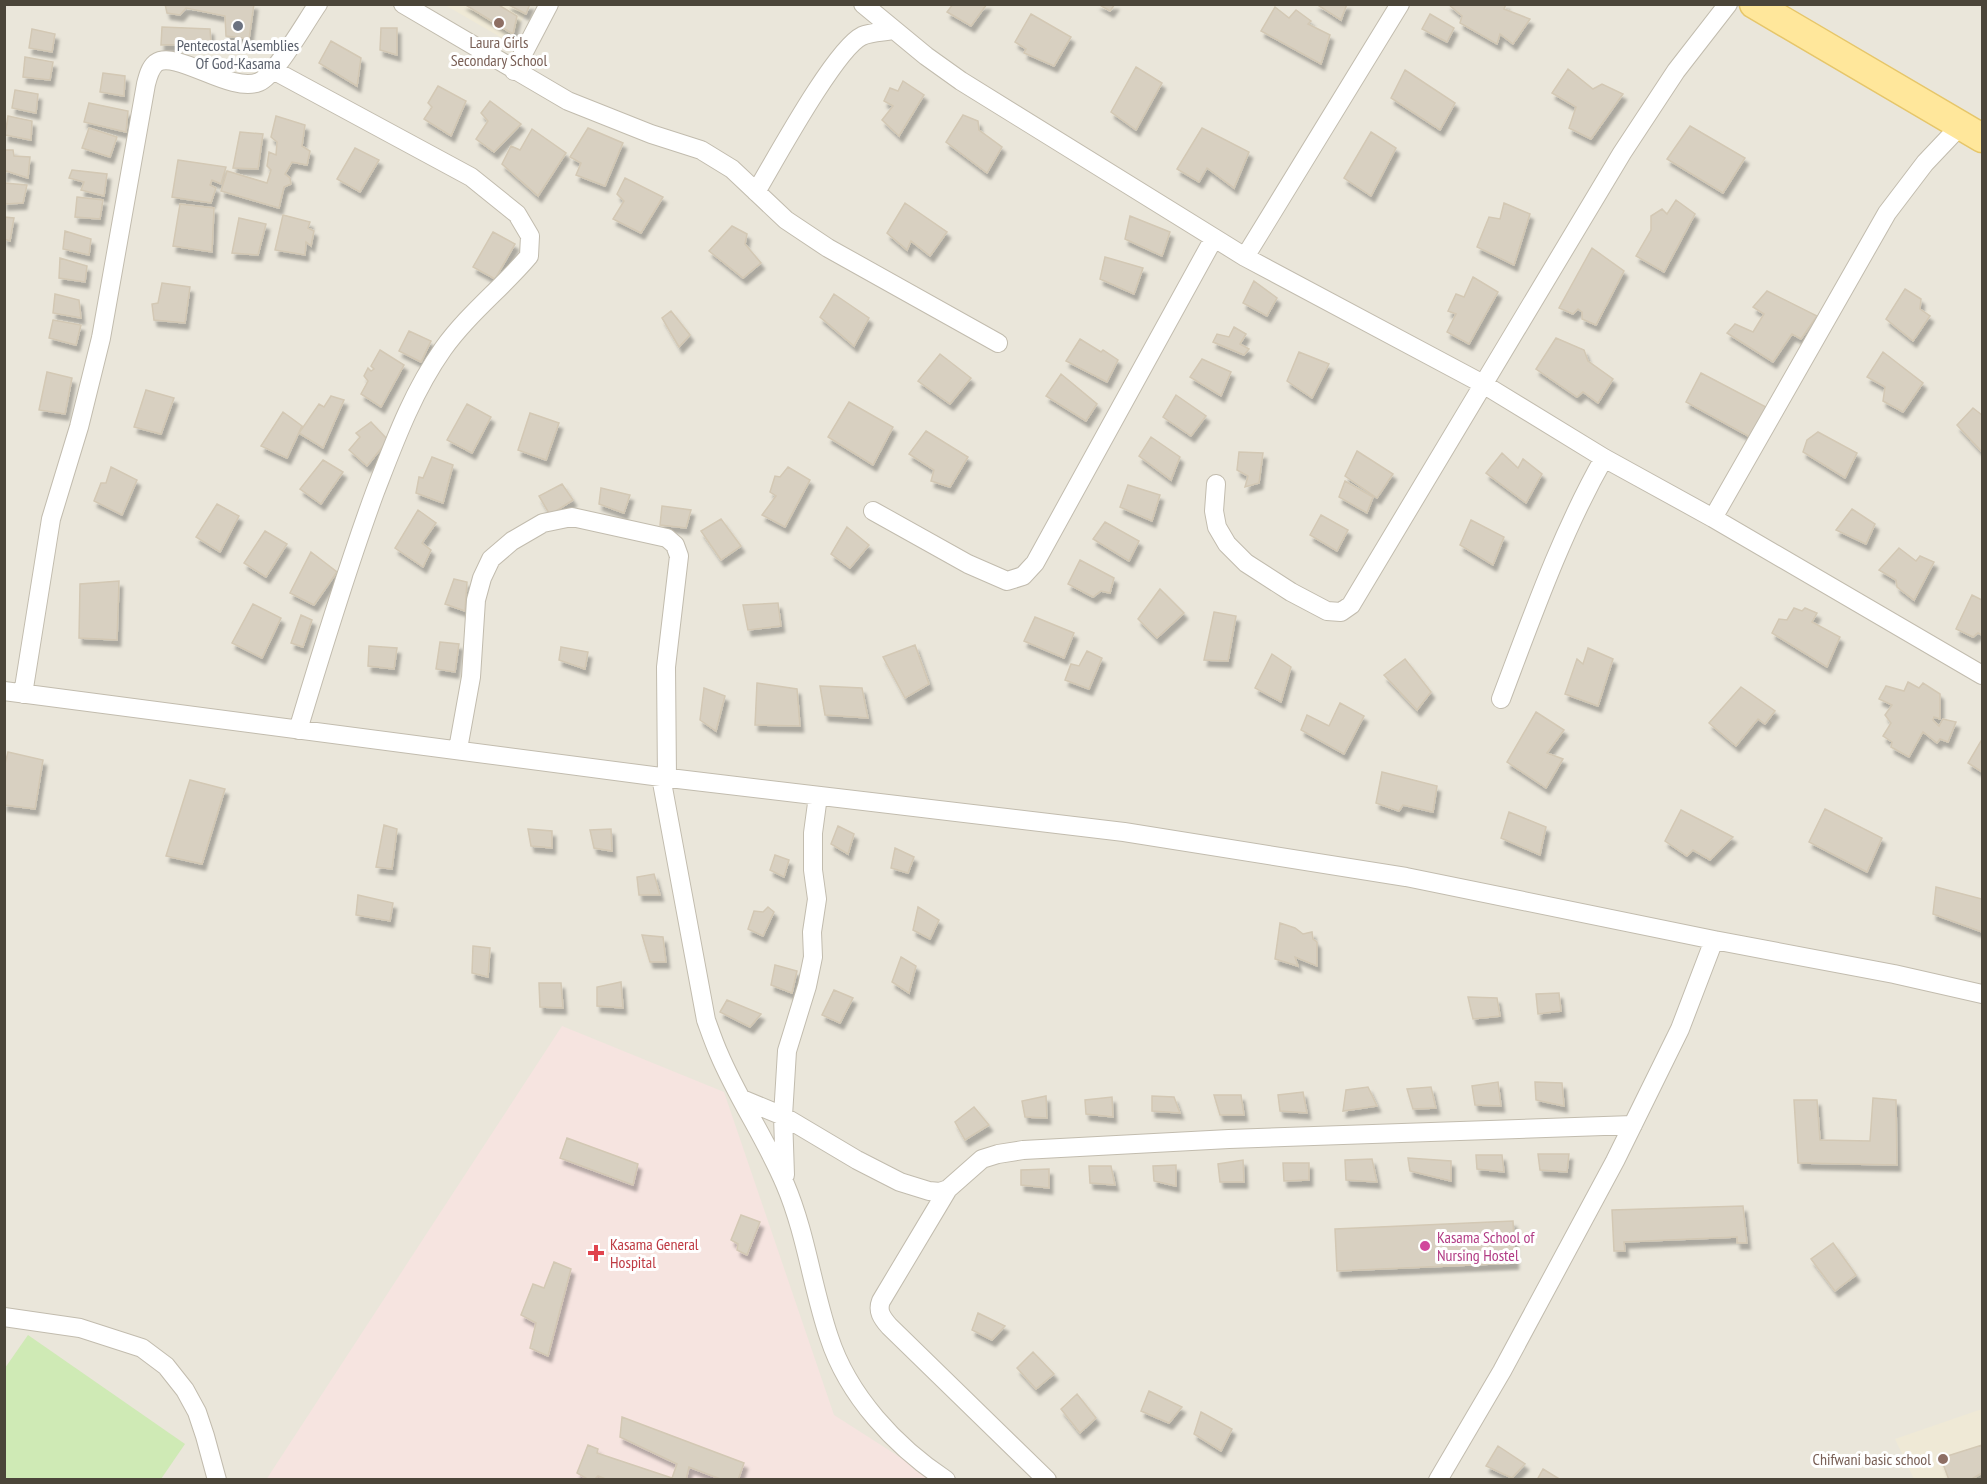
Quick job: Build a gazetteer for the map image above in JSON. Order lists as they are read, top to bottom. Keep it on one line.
{"places":{"other":["Laura Girls Secondary School","Pentecostal Asemblies Of God-Kasama","Kasama School of Nursing Hostel","Chifwani basic school"],"health":["Kasama General Hospital"]}}
